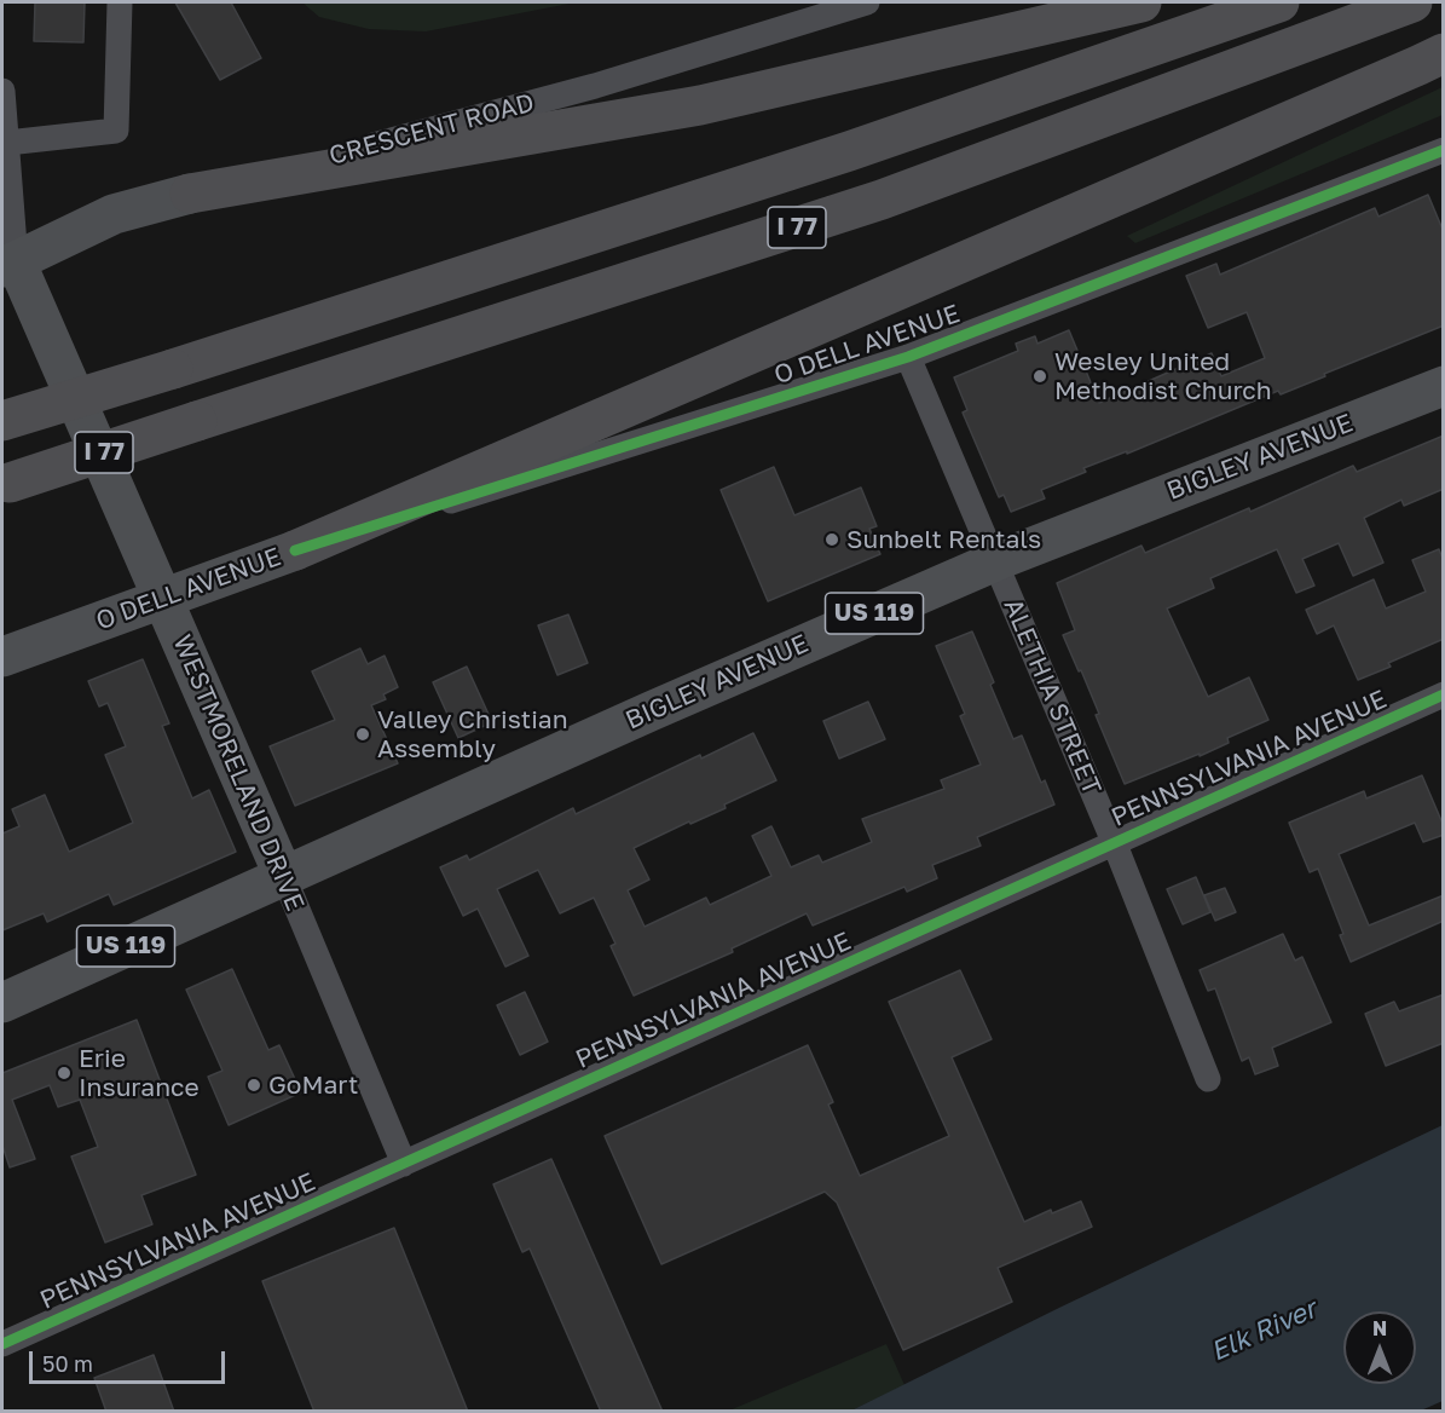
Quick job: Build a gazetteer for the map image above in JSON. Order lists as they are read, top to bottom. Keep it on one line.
{"streets":{"highway":["I 77"],"main road":["CRESCENT ROAD","O DELL AVENUE","BIGLEY AVENUE","US 119","WESTMORELAND DRIVE"],"street":["ALETHIA STREET","PENNSYLVANIA AVENUE"]},"crossings":[["CRESCENT ROAD","WESTMORELAND DRIVE"],["O DELL AVENUE","ALETHIA STREET"],["O DELL AVENUE","WESTMORELAND DRIVE"],["BIGLEY AVENUE","ALETHIA STREET"],["BIGLEY AVENUE","WESTMORELAND DRIVE"],["ALETHIA STREET","PENNSYLVANIA AVENUE"],["PENNSYLVANIA AVENUE","WESTMORELAND DRIVE"]],"water":["Elk River"],"places":["Wesley United Methodist Church","Sunbelt Rentals","Valley Christian Assembly","Erie Insurance","GoMart"],"scale_bar":"50 m","north":"top"}
